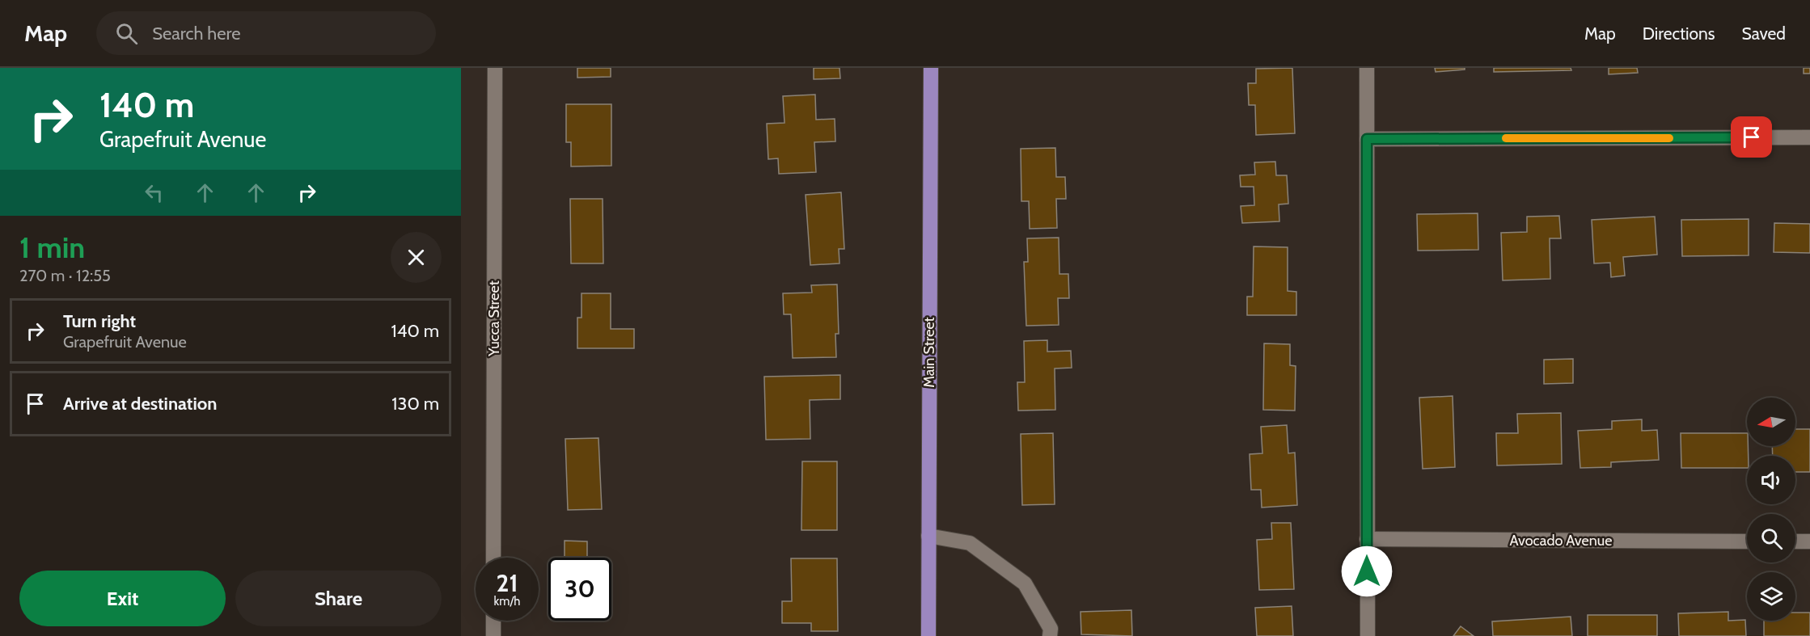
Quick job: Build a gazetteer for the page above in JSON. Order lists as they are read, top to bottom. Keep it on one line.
{"streets":{"main road":["Main Street"],"street":["Yucca Street","Avocado Avenue"]},"north":"left","page":{"header":"Map","search":"Search here","nav":["Map","Directions","Saved"],"turn":["140 m","Grapefruit Avenue"],"heading":["1 min","270 m · 12:55"],"list":[{"name":"Turn right","note":"Grapefruit Avenue","value":"140 m"},{"name":"Arrive at destination","value":"130 m"}],"speed":"21 km/h","limit":"30","buttons":["Exit","Share"]}}
